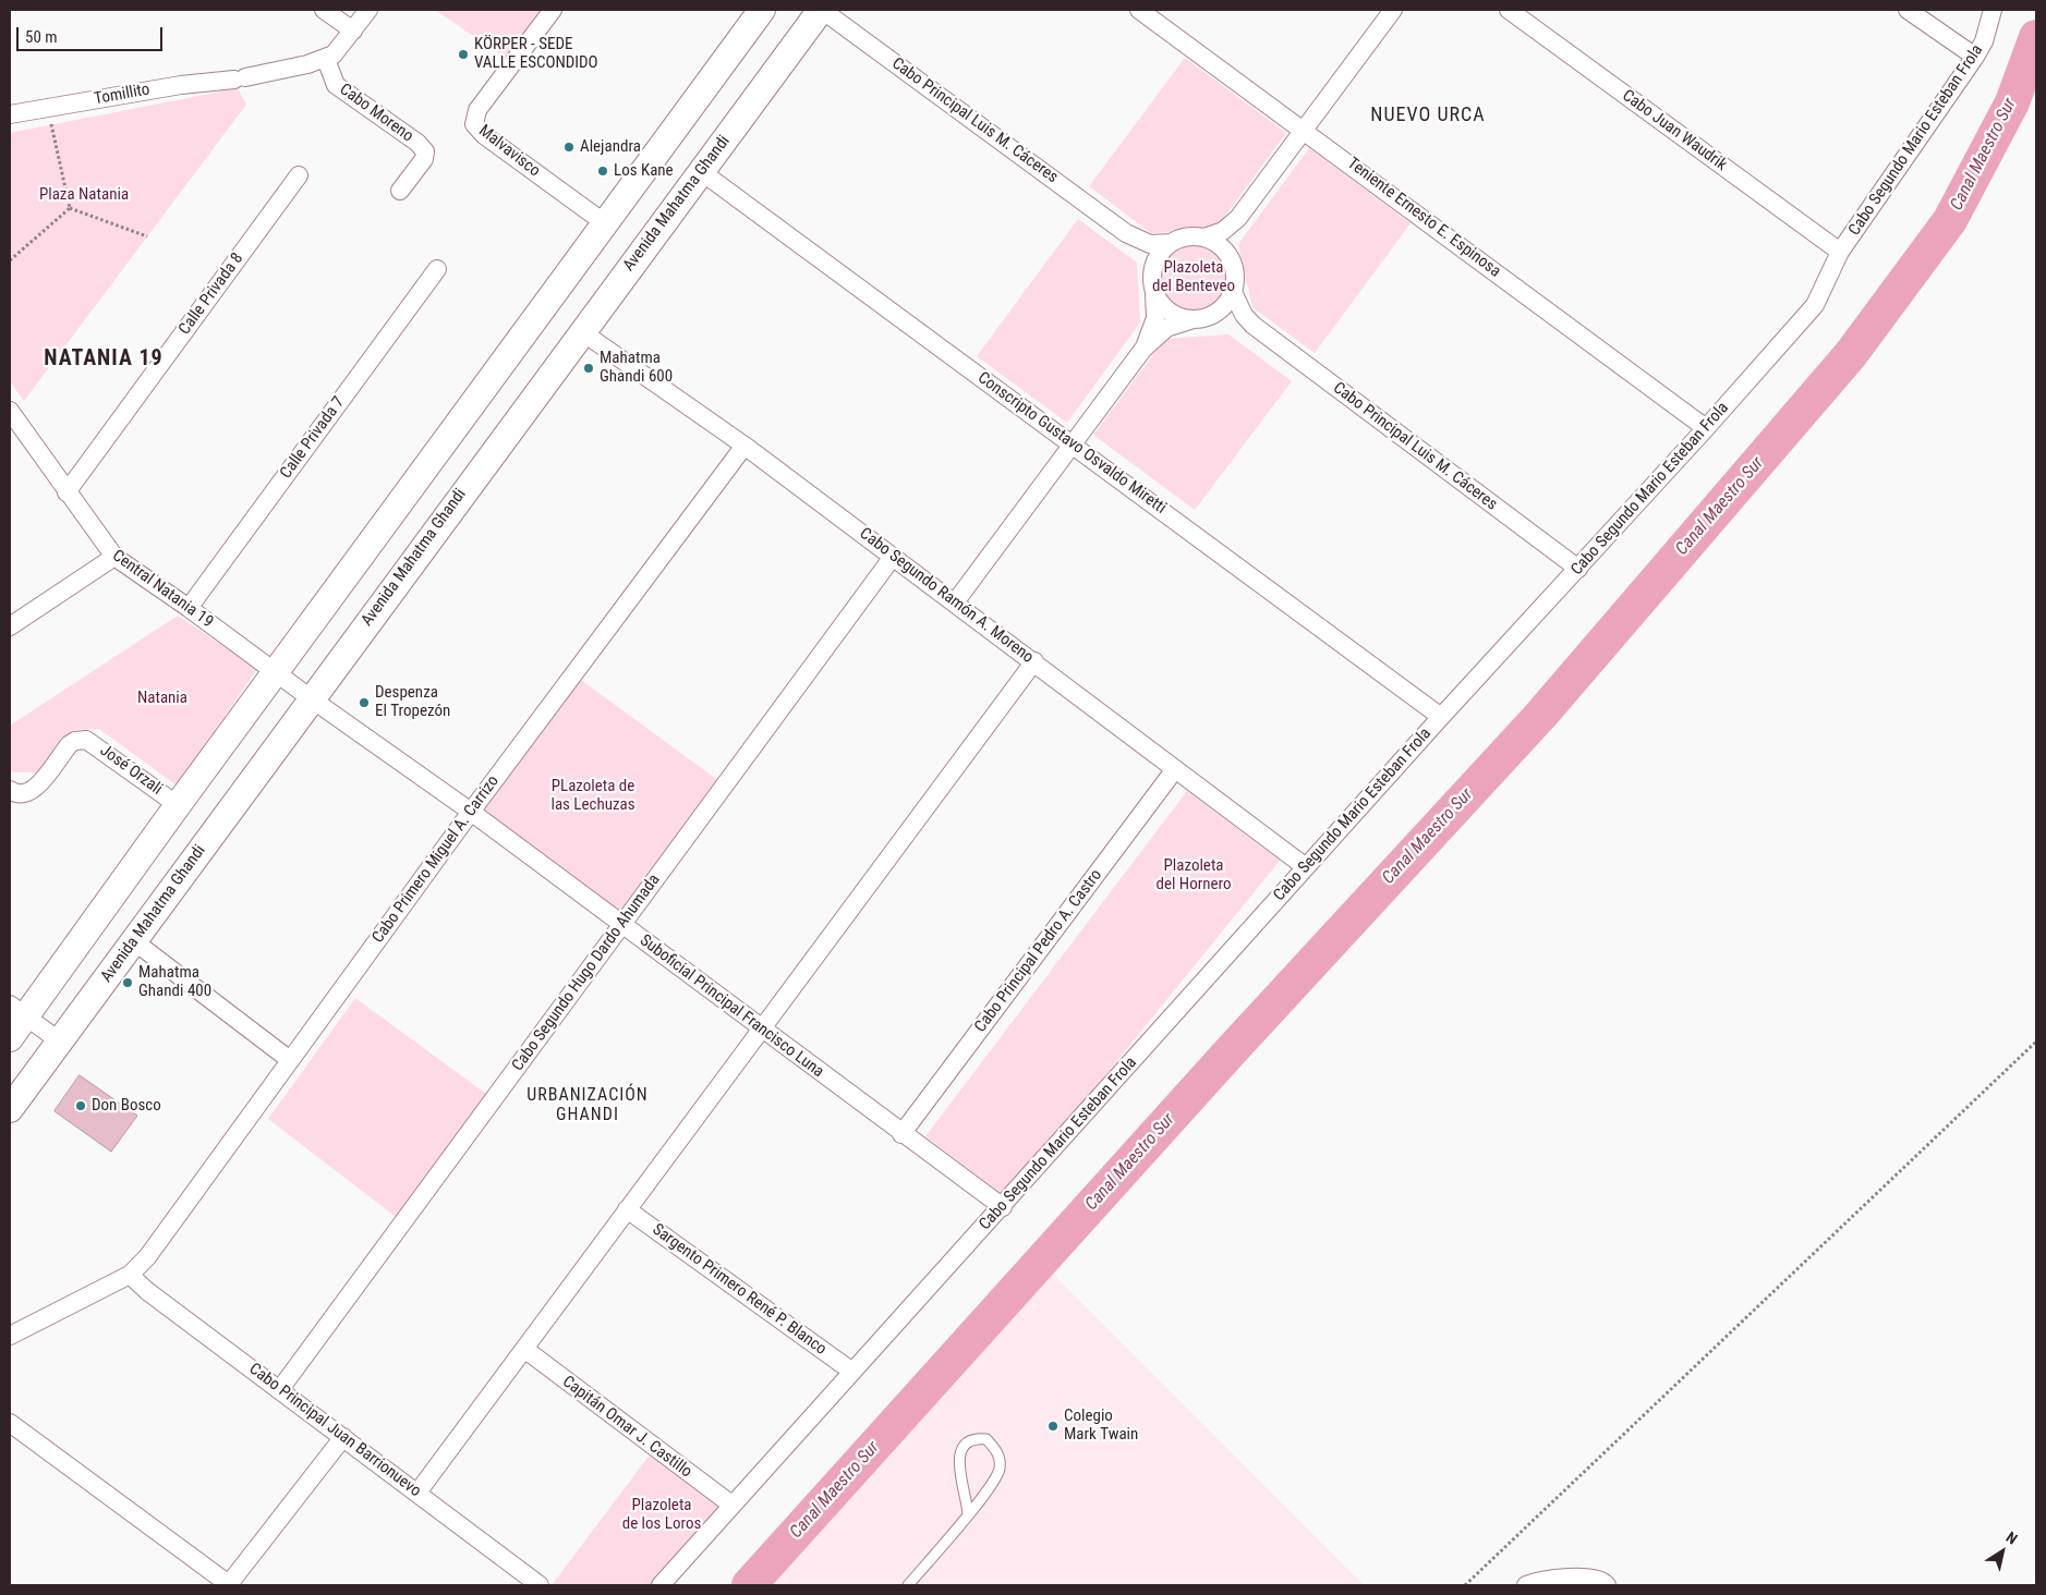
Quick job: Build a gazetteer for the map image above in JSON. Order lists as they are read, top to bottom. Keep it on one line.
{"streets":{"main road":["Avenida Mahatma Ghandi"],"street":["Tomillito","Cabo Moreno","Cabo Principal Luis M. Cáceres","Cabo Juan Waudrik","Cabo Segundo Mario Esteban Frola","Malvavisco","Teniente Ernesto E. Espinosa","Calle Privada 8","Calle Privada 7","Conscripto Gustavo Osvaldo Miretti","Central Natania 19","Cabo Segundo Ramón A. Moreno","José Orzali","Cabo Primero Miguel A. Carrizo","Cabo Principal Pedro A. Castro","Cabo Segundo Hugo Dardo Ahumada","Suboficial Principal Francisco Luna","Sargento Primero René P. Blanco","Capitán Omar J. Castillo","Cabo Principal Juan Barrionuevo"]},"crossings":[["Tomillito","Cabo Moreno"],["Cabo Principal Luis M. Cáceres","Cabo Segundo Mario Esteban Frola"],["Cabo Principal Luis M. Cáceres","Avenida Mahatma Ghandi"],["Cabo Juan Waudrik","Cabo Segundo Mario Esteban Frola"],["Cabo Segundo Mario Esteban Frola","Teniente Ernesto E. Espinosa"],["Cabo Segundo Mario Esteban Frola","Conscripto Gustavo Osvaldo Miretti"],["Cabo Segundo Mario Esteban Frola","Cabo Segundo Ramón A. Moreno"],["Cabo Segundo Mario Esteban Frola","Suboficial Principal Francisco Luna"],["Cabo Segundo Mario Esteban Frola","Sargento Primero René P. Blanco"],["Cabo Segundo Mario Esteban Frola","Capitán Omar J. Castillo"],["Avenida Mahatma Ghandi","Conscripto Gustavo Osvaldo Miretti"],["Avenida Mahatma Ghandi","Cabo Segundo Ramón A. Moreno"],["Avenida Mahatma Ghandi","Suboficial Principal Francisco Luna"],["Calle Privada 8","Central Natania 19"],["Calle Privada 7","Central Natania 19"],["Central Natania 19","Suboficial Principal Francisco Luna"],["Cabo Segundo Ramón A. Moreno","Cabo Primero Miguel A. Carrizo"],["Cabo Segundo Ramón A. Moreno","Cabo Principal Pedro A. Castro"],["Cabo Segundo Ramón A. Moreno","Cabo Segundo Hugo Dardo Ahumada"],["Cabo Primero Miguel A. Carrizo","Suboficial Principal Francisco Luna"],["Cabo Primero Miguel A. Carrizo","Cabo Principal Juan Barrionuevo"],["Cabo Principal Pedro A. Castro","Suboficial Principal Francisco Luna"],["Cabo Segundo Hugo Dardo Ahumada","Suboficial Principal Francisco Luna"],["Cabo Segundo Hugo Dardo Ahumada","Cabo Principal Juan Barrionuevo"]],"districts":["NUEVO URCA","NATANIA 19","URBANIZACIÓN GHANDI"],"water":["Canal Maestro Sur"],"parks":["Plaza Natania","Plazoleta del Benteveo","Natania","PLazoleta de las Lechuzas","Plazoleta del Hornero","Plazoleta de los Loros"],"places":["KÖRPER - SEDE VALLE ESCONDIDO","Alejandra","Los Kane","Mahatma Ghandi 600","Despenza El Tropezón","Mahatma Ghandi 400","Don Bosco","Colegio Mark Twain"],"scale_bar":"50 m","north":"top right"}
